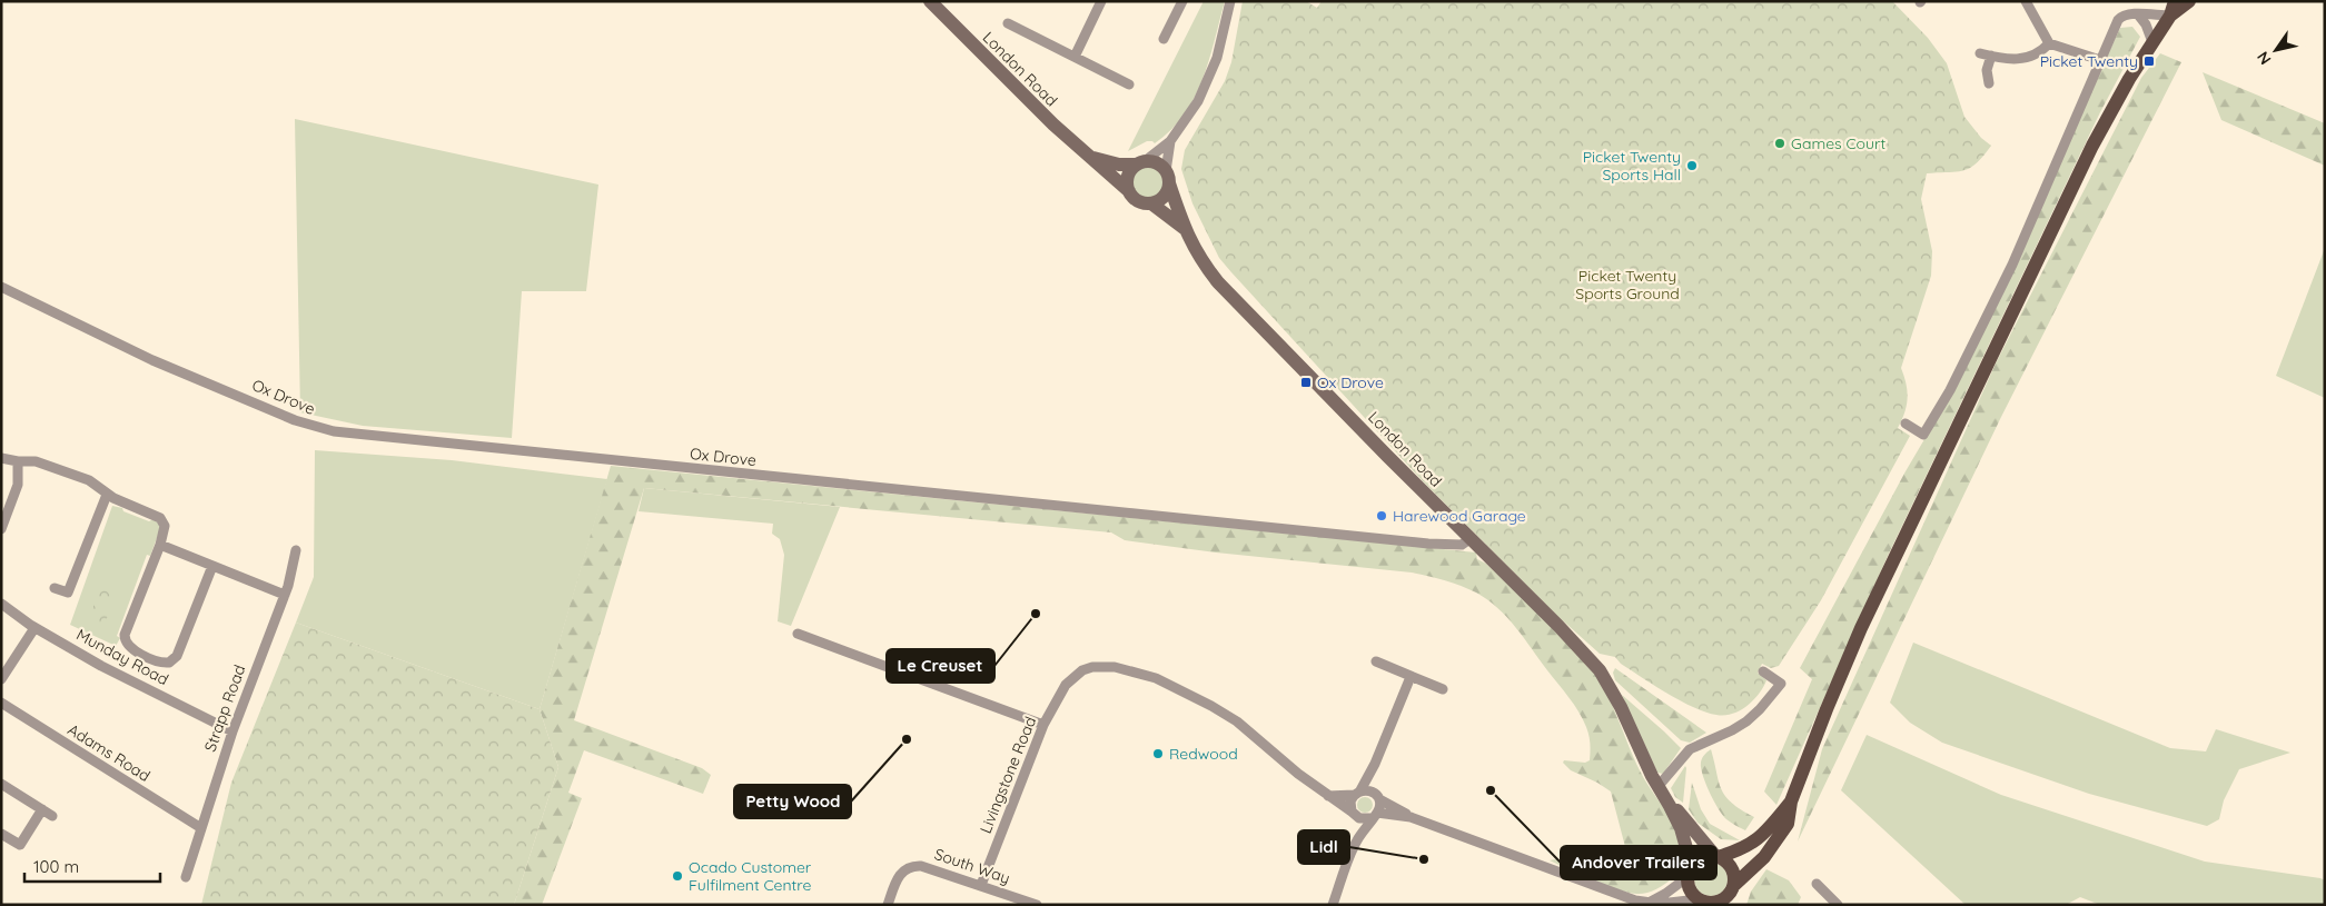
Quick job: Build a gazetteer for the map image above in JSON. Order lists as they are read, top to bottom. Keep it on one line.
{"streets":{"main road":["London Road"],"street":["Ox Drove","Munday Road","Strapp Road","Adams Road","Livingstone Road","South Way"]},"crossings":[["London Road","Ox Drove"],["Munday Road","Strapp Road"],["Strapp Road","Adams Road"],["Livingstone Road","South Way"]],"parks":["Picket Twenty Sports Ground"],"places":{"transit":["Picket Twenty","Ox Drove"],"other":["Games Court","Picket Twenty Sports Hall","Harewood Garage","Le Creuset","Petty Wood","Redwood","Andover Trailers","Lidl","Ocado Customer Fulfilment Centre"]},"scale_bar":"100 m","north":"bottom left"}
